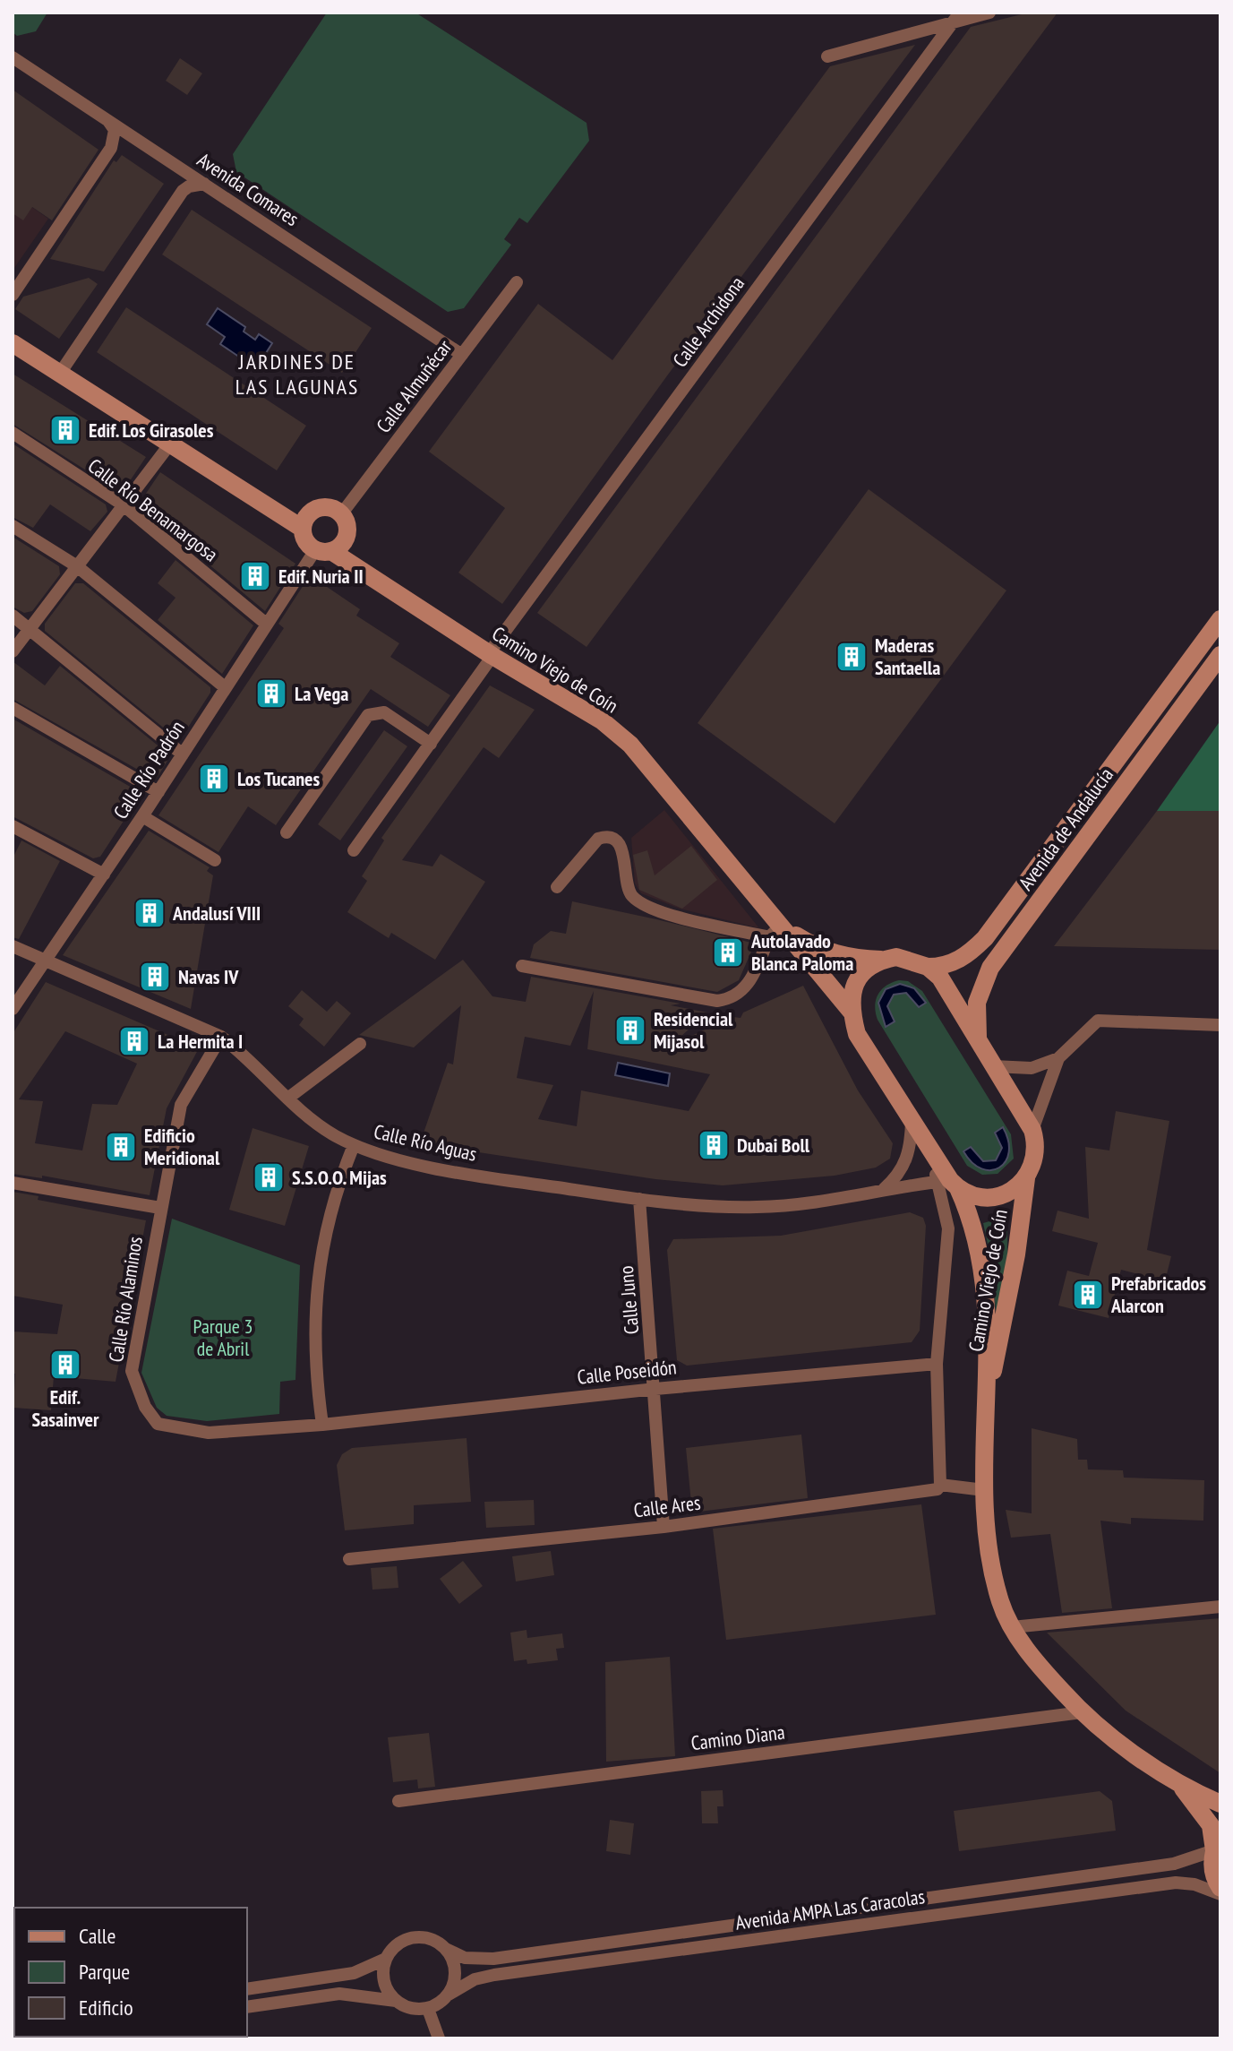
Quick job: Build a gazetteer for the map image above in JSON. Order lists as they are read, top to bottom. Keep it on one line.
{"streets":{"street":["Avenida Comares","Calle Archidona","Calle Almuñécar","Calle Río Benamargosa","Camino Viejo de Coín","Calle Río Padrón","Avenida de Andalucía","Calle Río Aguas","Calle Río Alaminos","Calle Juno","Calle Poseidón","Calle Ares","Camino Diana","Avenida AMPA Las Caracolas"]},"crossings":[["Avenida Comares","Calle Almuñécar"],["Calle Archidona","Camino Viejo de Coín"],["Calle Almuñécar","Camino Viejo de Coín"],["Calle Almuñécar","Calle Río Padrón"],["Calle Río Benamargosa","Calle Río Padrón"],["Camino Viejo de Coín","Calle Río Padrón"],["Camino Viejo de Coín","Avenida de Andalucía"],["Camino Viejo de Coín","Calle Río Aguas"],["Camino Viejo de Coín","Calle Ares"],["Camino Viejo de Coín","Camino Diana"],["Camino Viejo de Coín","Avenida AMPA Las Caracolas"],["Calle Río Padrón","Calle Río Aguas"],["Calle Río Aguas","Calle Río Alaminos"],["Calle Río Aguas","Calle Juno"],["Calle Río Alaminos","Calle Poseidón"],["Calle Juno","Calle Poseidón"],["Calle Juno","Calle Ares"]],"districts":["JARDINES DE LAS LAGUNAS"],"parks":["Parque 3 de Abril"],"places":{"building":["Edif. Los Girasoles","Edif. Nuria II","Maderas Santaella","La Vega","Los Tucanes","Andalusí VIII","Autolavado Blanca Paloma","Navas IV","Residencial Mijasol","La Hermita I","Dubai Boll","Edificio Meridional","S.S.O.O. Mijas","Prefabricados Alarcon","Edif. Sasainver"]},"legend":["Calle","Parque","Edificio"]}
